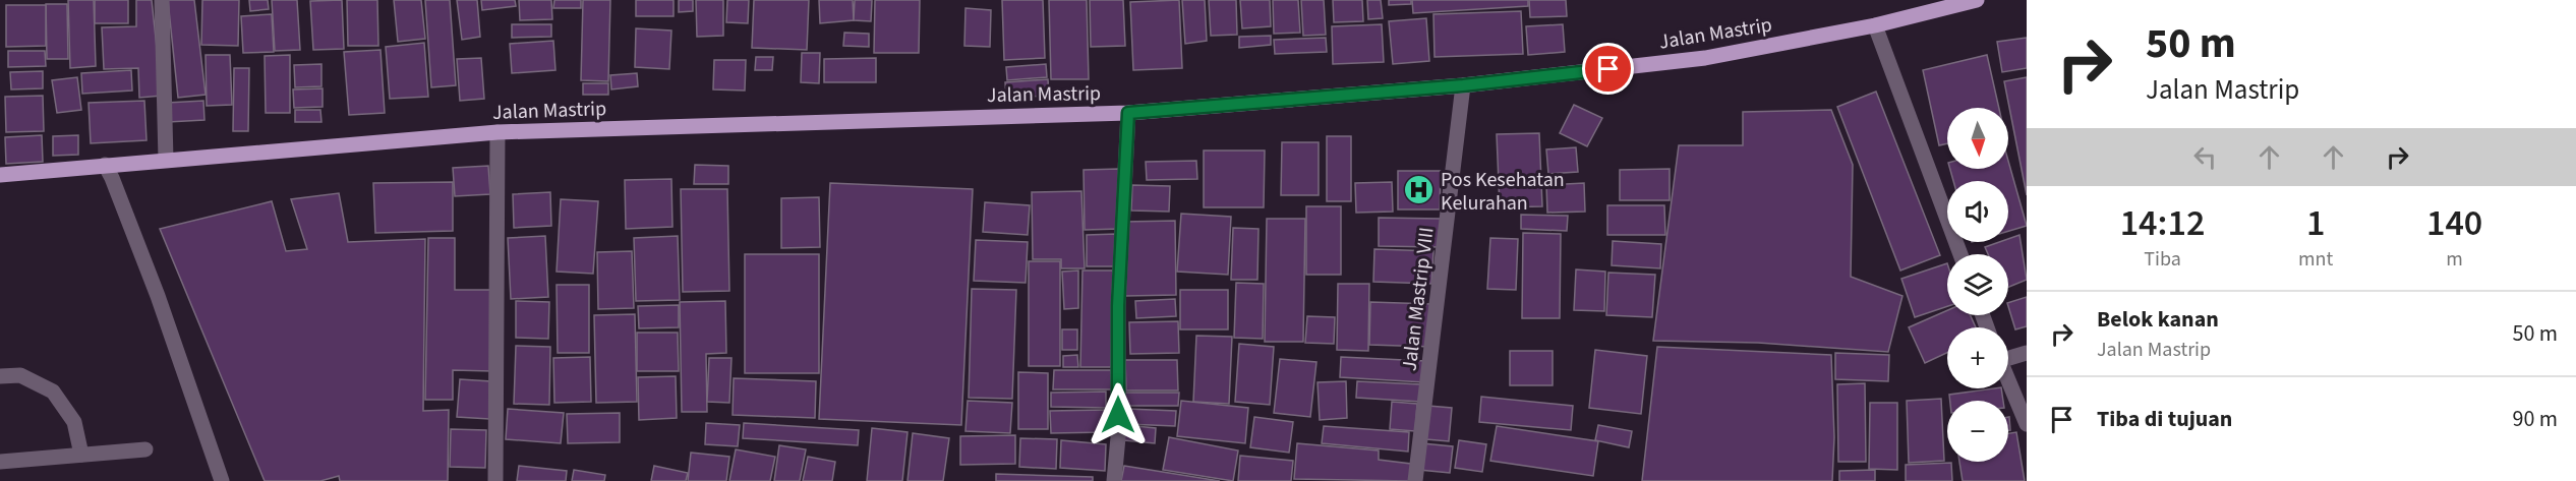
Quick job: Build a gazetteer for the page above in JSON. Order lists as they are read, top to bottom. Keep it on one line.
{"streets":{"main road":["Jalan Mastrip"],"street":["Jalan Mastrip VIII"]},"crossings":[["Jalan Mastrip","Jalan Mastrip VIII"]],"places":{"hospital":["Pos Kesehatan Kelurahan"]},"north":"bottom","page":{"turn":["50 m","Jalan Mastrip"],"map_buttons":["+","−"],"eta":["14:12","Tiba","1","mnt","140","m"],"list":[{"name":"Belok kanan","note":"Jalan Mastrip","value":"50 m"},{"name":"Tiba di tujuan","value":"90 m"}]}}
